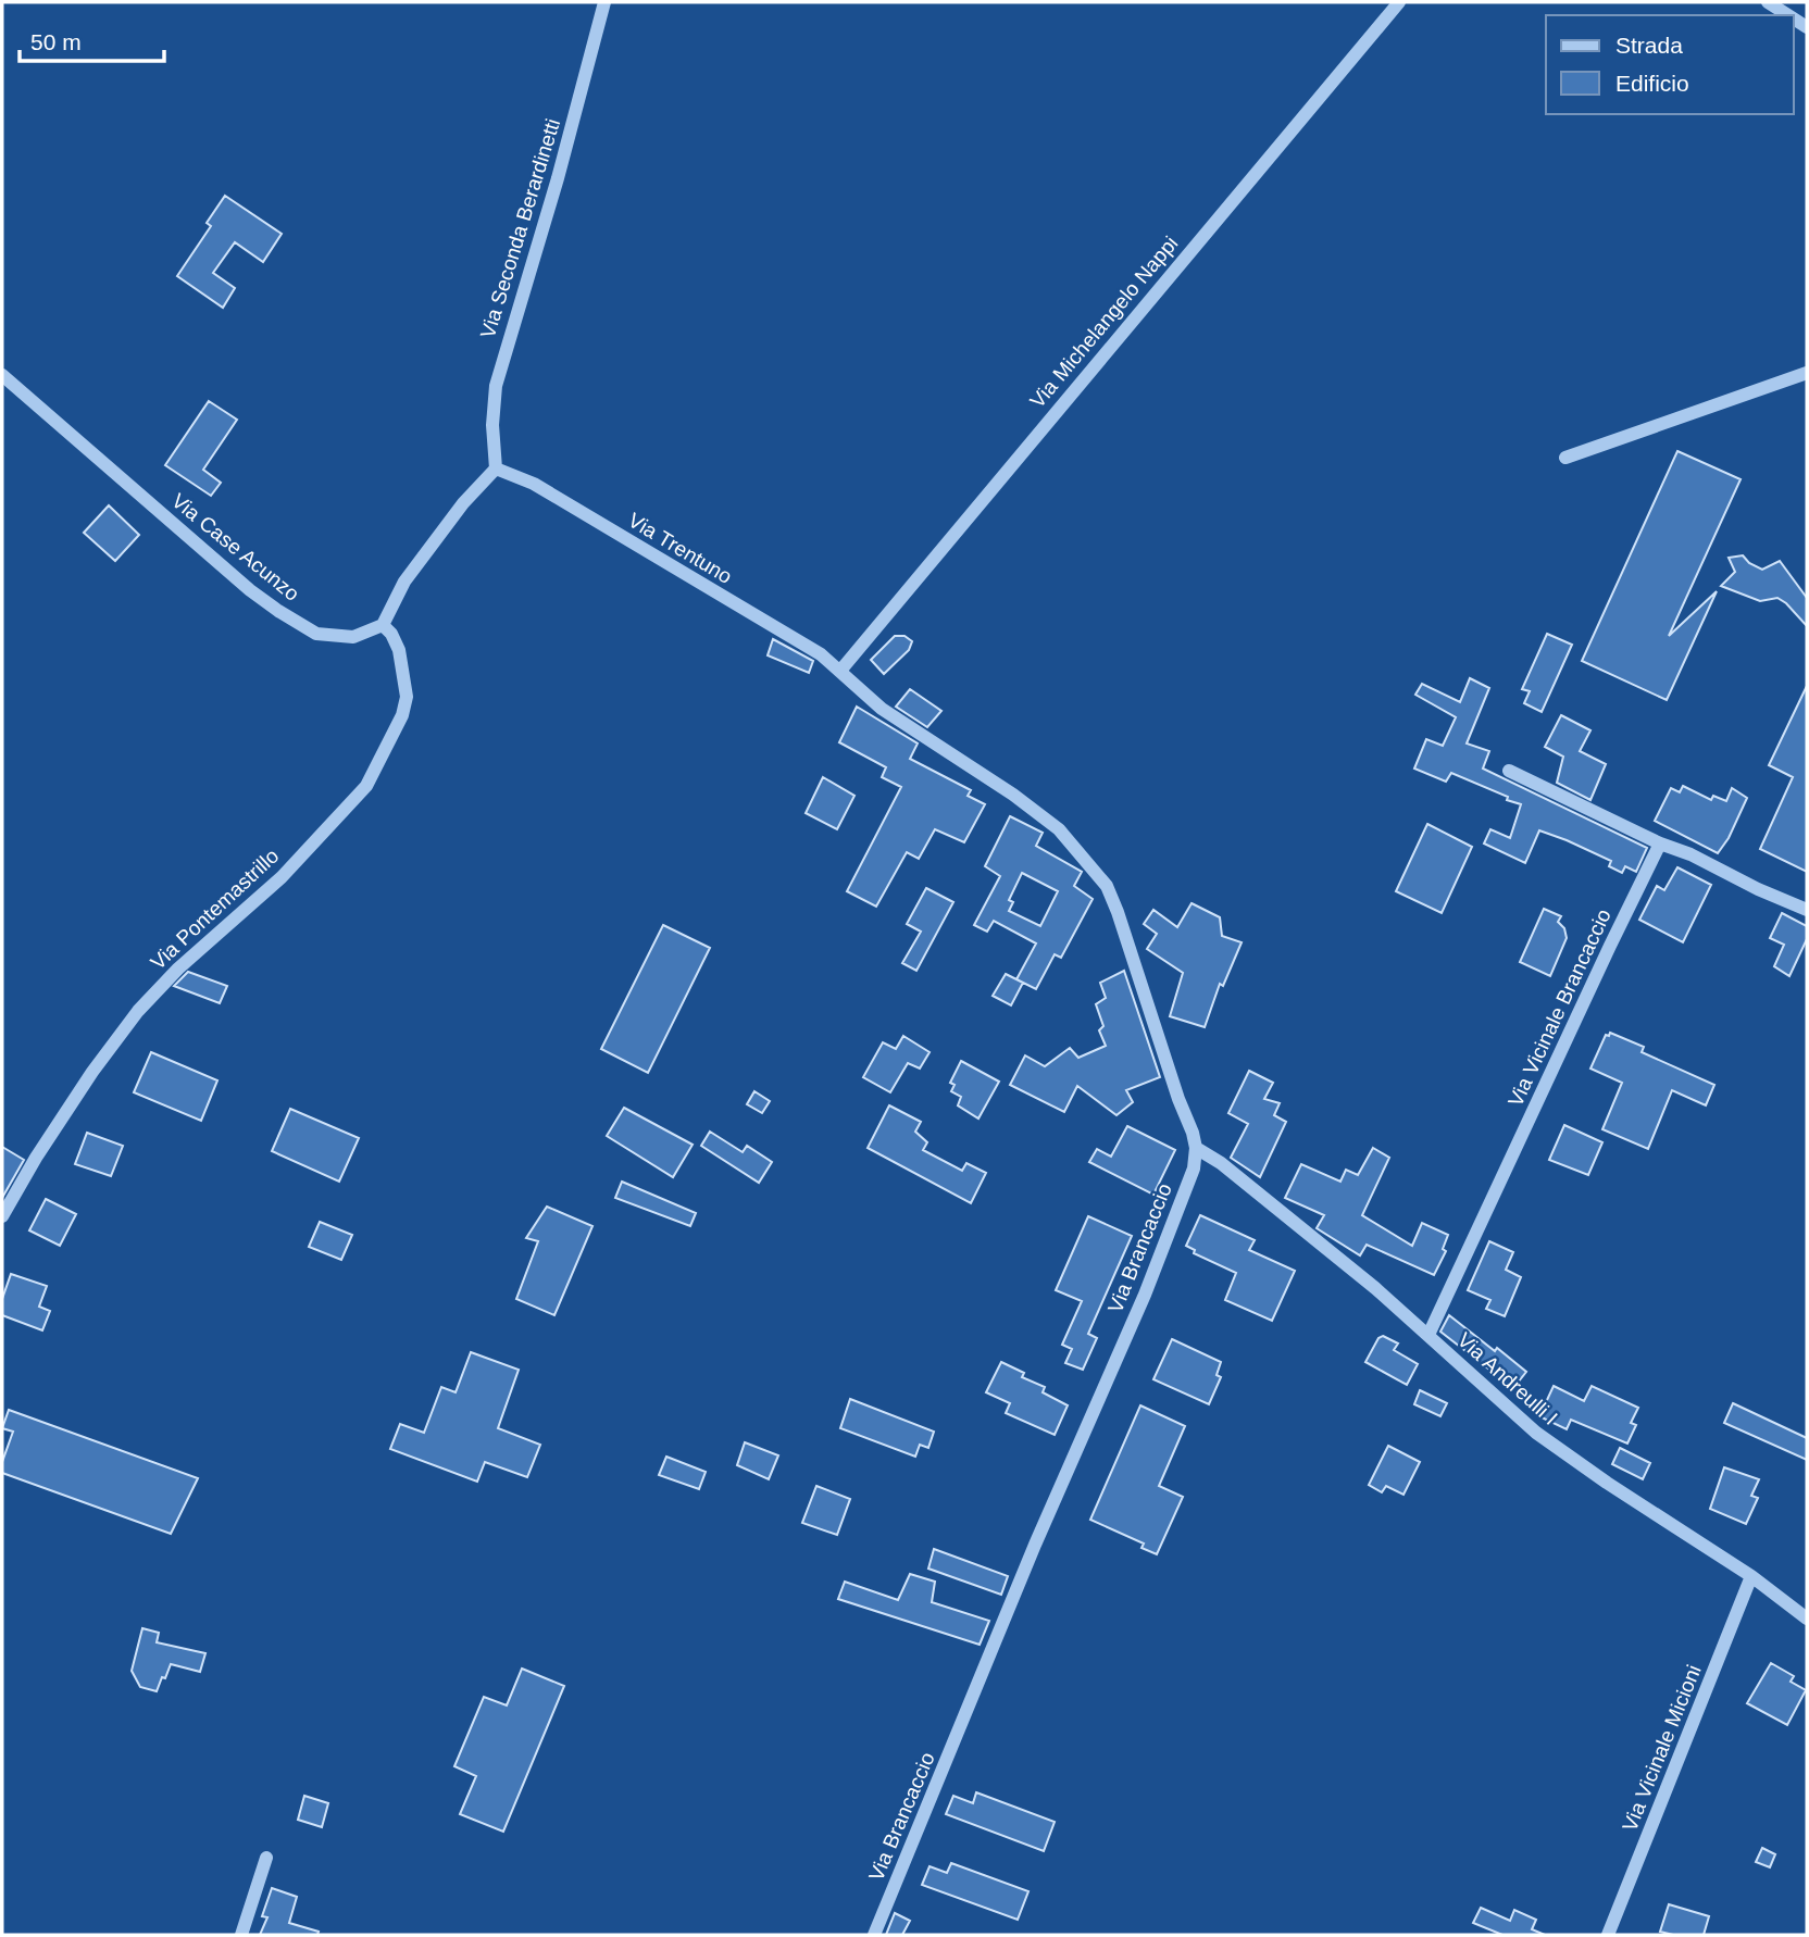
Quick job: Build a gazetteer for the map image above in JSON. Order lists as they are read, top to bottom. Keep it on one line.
{"streets":{"street":["Via Seconda Berardinetti","Via Michelangelo Nappi","Via Case Acunzo","Via Trentuno","Via Pontemastrillo","Via Vicinale Brancaccio","Via Brancaccio","Via Andreulli I","Via Vicinale Micioni"]},"crossings":[["Via Seconda Berardinetti","Via Trentuno"],["Via Michelangelo Nappi","Via Trentuno"],["Via Case Acunzo","Via Pontemastrillo"],["Via Vicinale Brancaccio","Via Andreulli I"],["Via Brancaccio","Via Andreulli I"],["Via Andreulli I","Via Vicinale Micioni"]],"legend":["Strada","Edificio"],"scale_bar":"50 m"}
